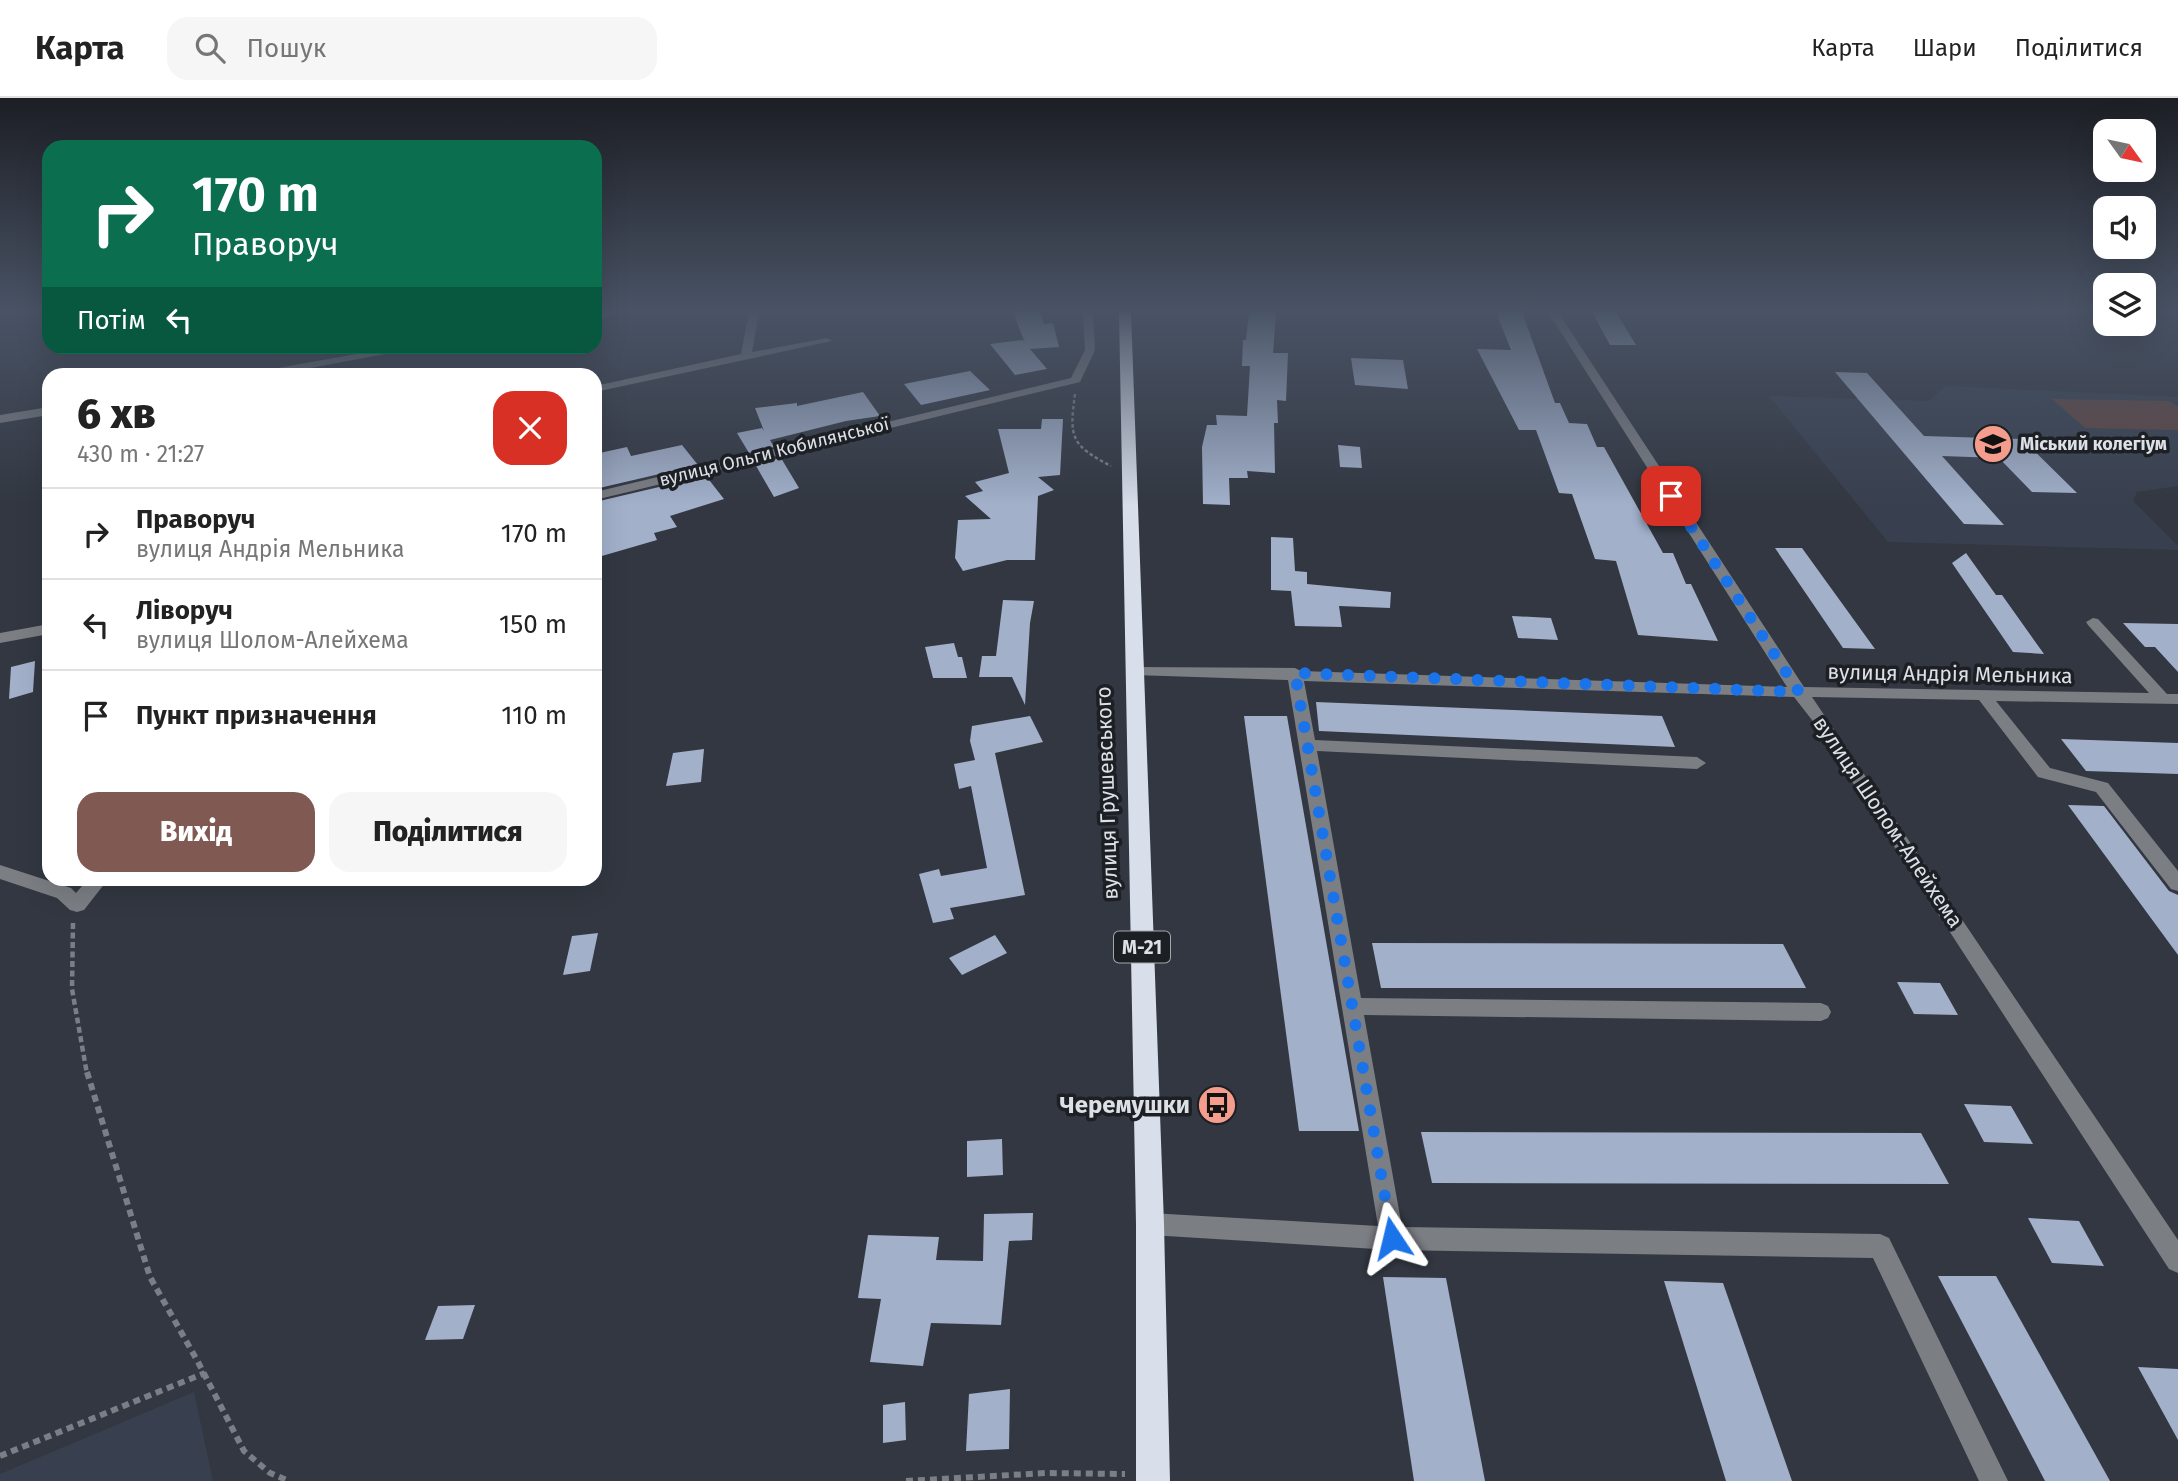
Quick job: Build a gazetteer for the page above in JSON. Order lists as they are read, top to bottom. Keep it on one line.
{"streets":{"highway":["вулиця Грушевського","М-21"],"street":["вулиця Ольги Кобилянської","вулиця Андрія Мельника","вулиця Шолом-Алейхема"]},"crossings":[["вулиця Андрія Мельника","вулиця Грушевського"],["вулиця Андрія Мельника","вулиця Шолом-Алейхема"]],"places":{"school or university":["Міський колегіум"],"bus stop":["Черемушки"]},"north":"bottom right","page":{"header":"Карта","search":"Пошук","nav":["Карта","Шари","Поділитися"],"turn":["170 m","Праворуч"],"then":"Потім","heading":["6 хв","430 m · 21:27"],"list":[{"name":"Праворуч","note":"вулиця Андрія Мельника","value":"170 m"},{"name":"Ліворуч","note":"вулиця Шолом-Алейхема","value":"150 m"},{"name":"Пункт призначення","value":"110 m"}],"buttons":["Вихід","Поділитися"]}}
